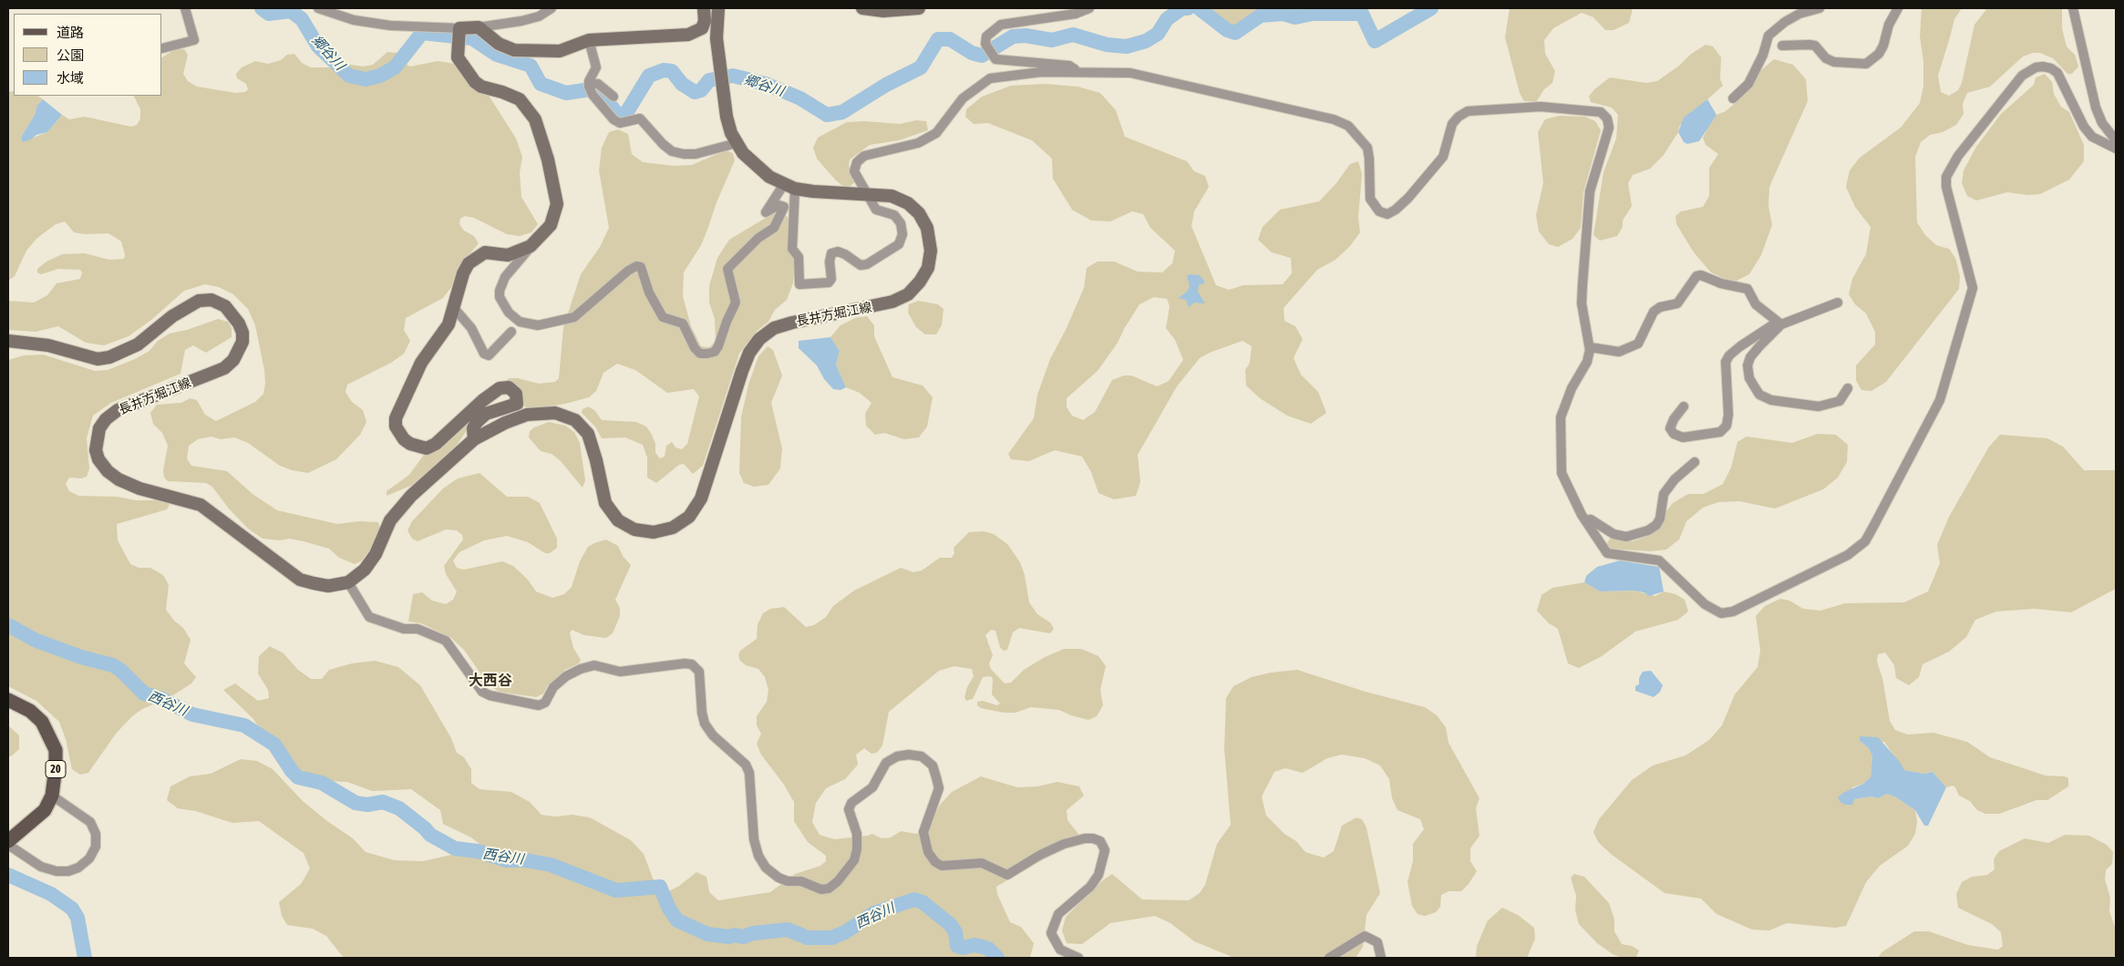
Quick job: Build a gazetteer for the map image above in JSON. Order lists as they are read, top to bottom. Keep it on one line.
{"streets":{"main road":["長井方堀江線","20"]},"districts":["大西谷"],"water":["郷谷川","西谷川"],"legend":["道路","公園","水域"]}
